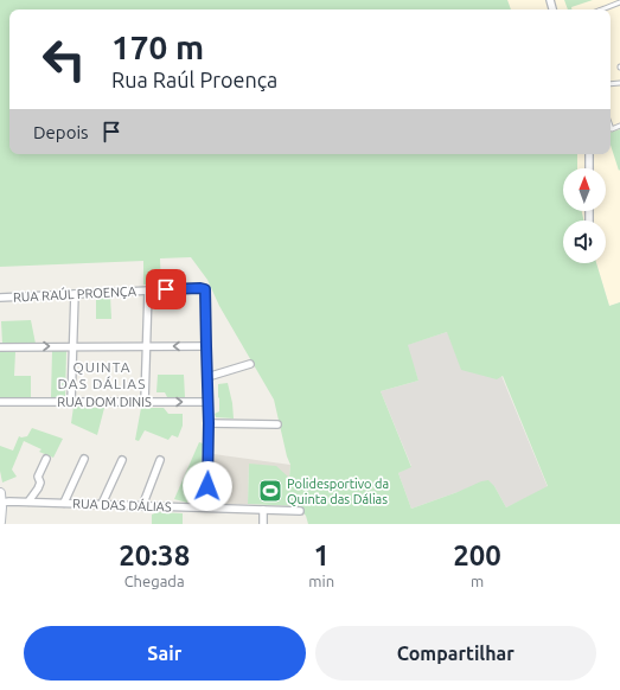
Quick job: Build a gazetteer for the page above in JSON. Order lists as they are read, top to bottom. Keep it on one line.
{"streets":{"street":["RUA RAÚL PROENÇA","RUA DOM DINIS","RUA DAS DÁLIAS"]},"districts":["QUINTA DAS DÁLIAS"],"places":{"sports":["Polidesportivo da Quinta das Dálias"]},"north":"top","page":{"turn":["170 m","Rua Raúl Proença"],"then":"Depois","eta":["20:38","Chegada","1","min","200","m"],"buttons":["Sair","Compartilhar"]}}
